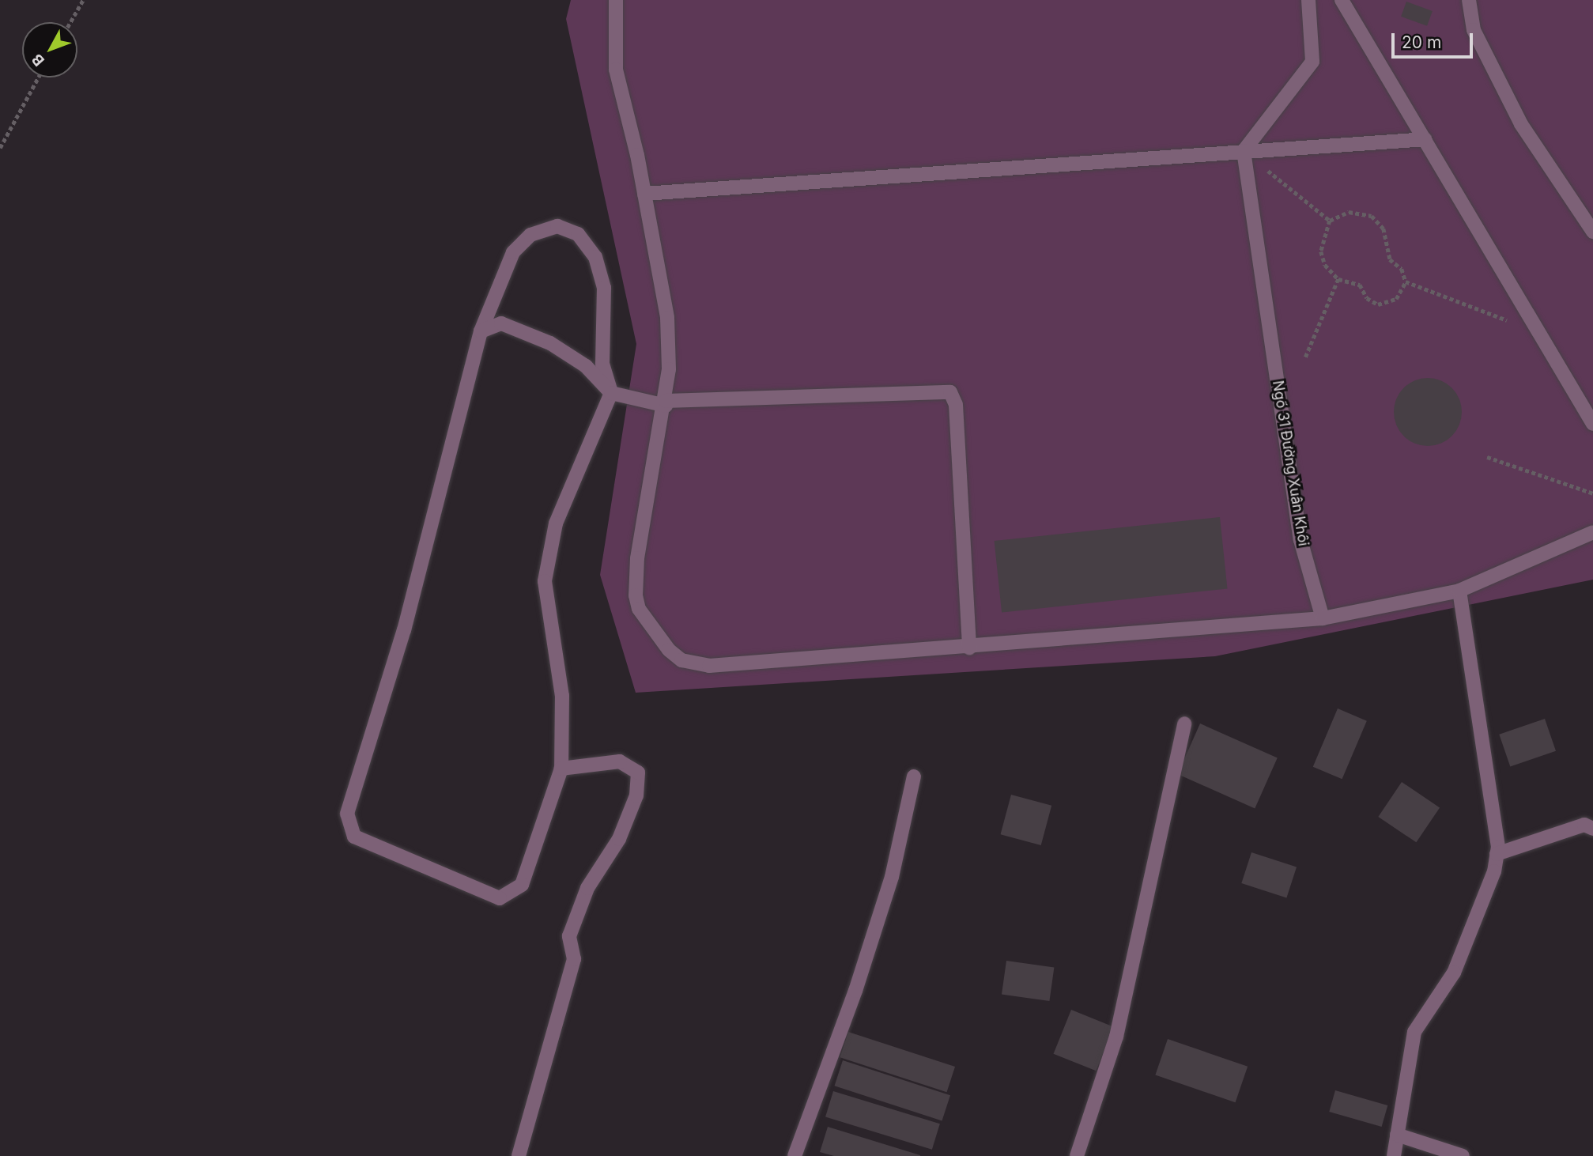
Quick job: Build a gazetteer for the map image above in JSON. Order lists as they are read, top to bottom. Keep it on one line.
{"streets":{"street":["Ngõ 31 Đường Xuân Khôi"]},"scale_bar":"20 m","north":"bottom left"}
